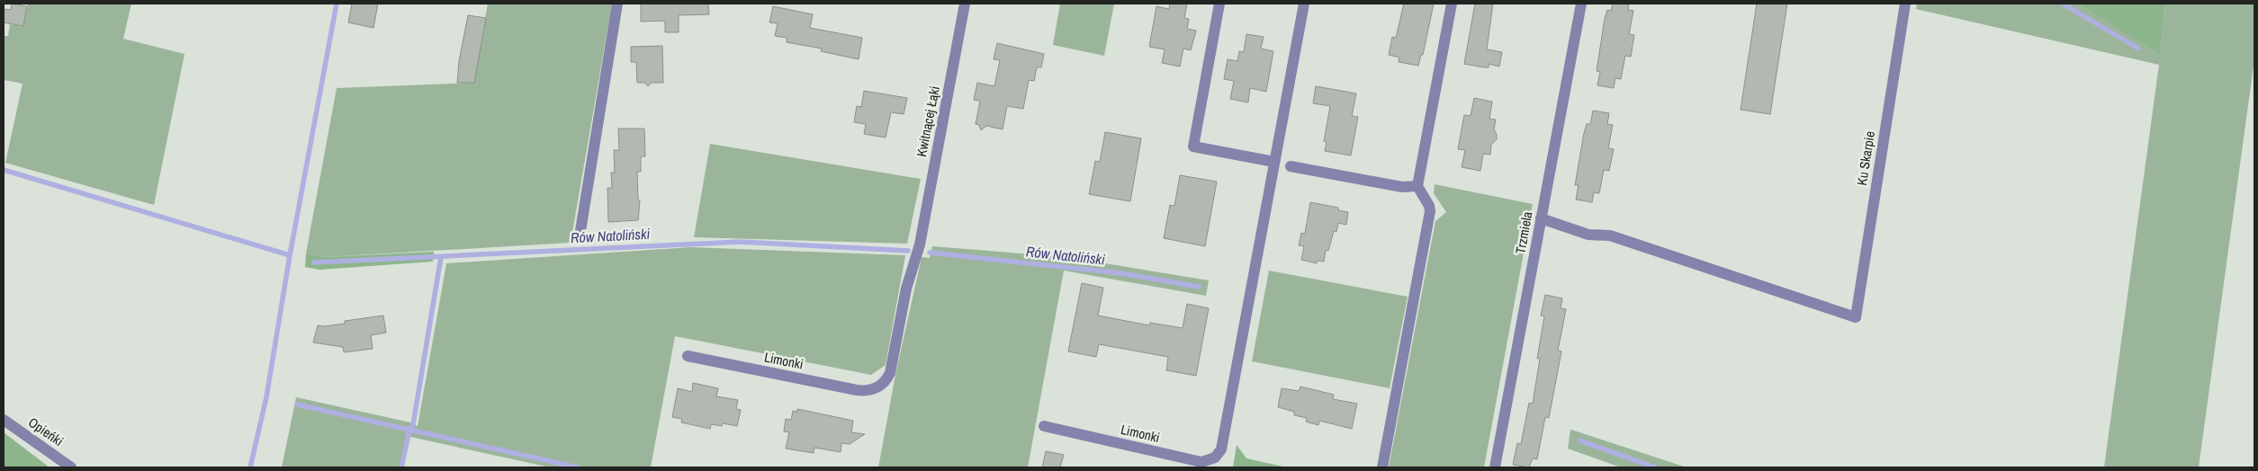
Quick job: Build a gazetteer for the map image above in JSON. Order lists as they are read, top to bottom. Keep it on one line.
{"streets":{"street":["Kwitnącej Łąki","Ku Skarpie","Trzmiela","Limonki","Opieńki"]},"crossings":[["Kwitnącej Łąki","Limonki"],["Ku Skarpie","Trzmiela"]],"water":["Rów Natoliński"]}
